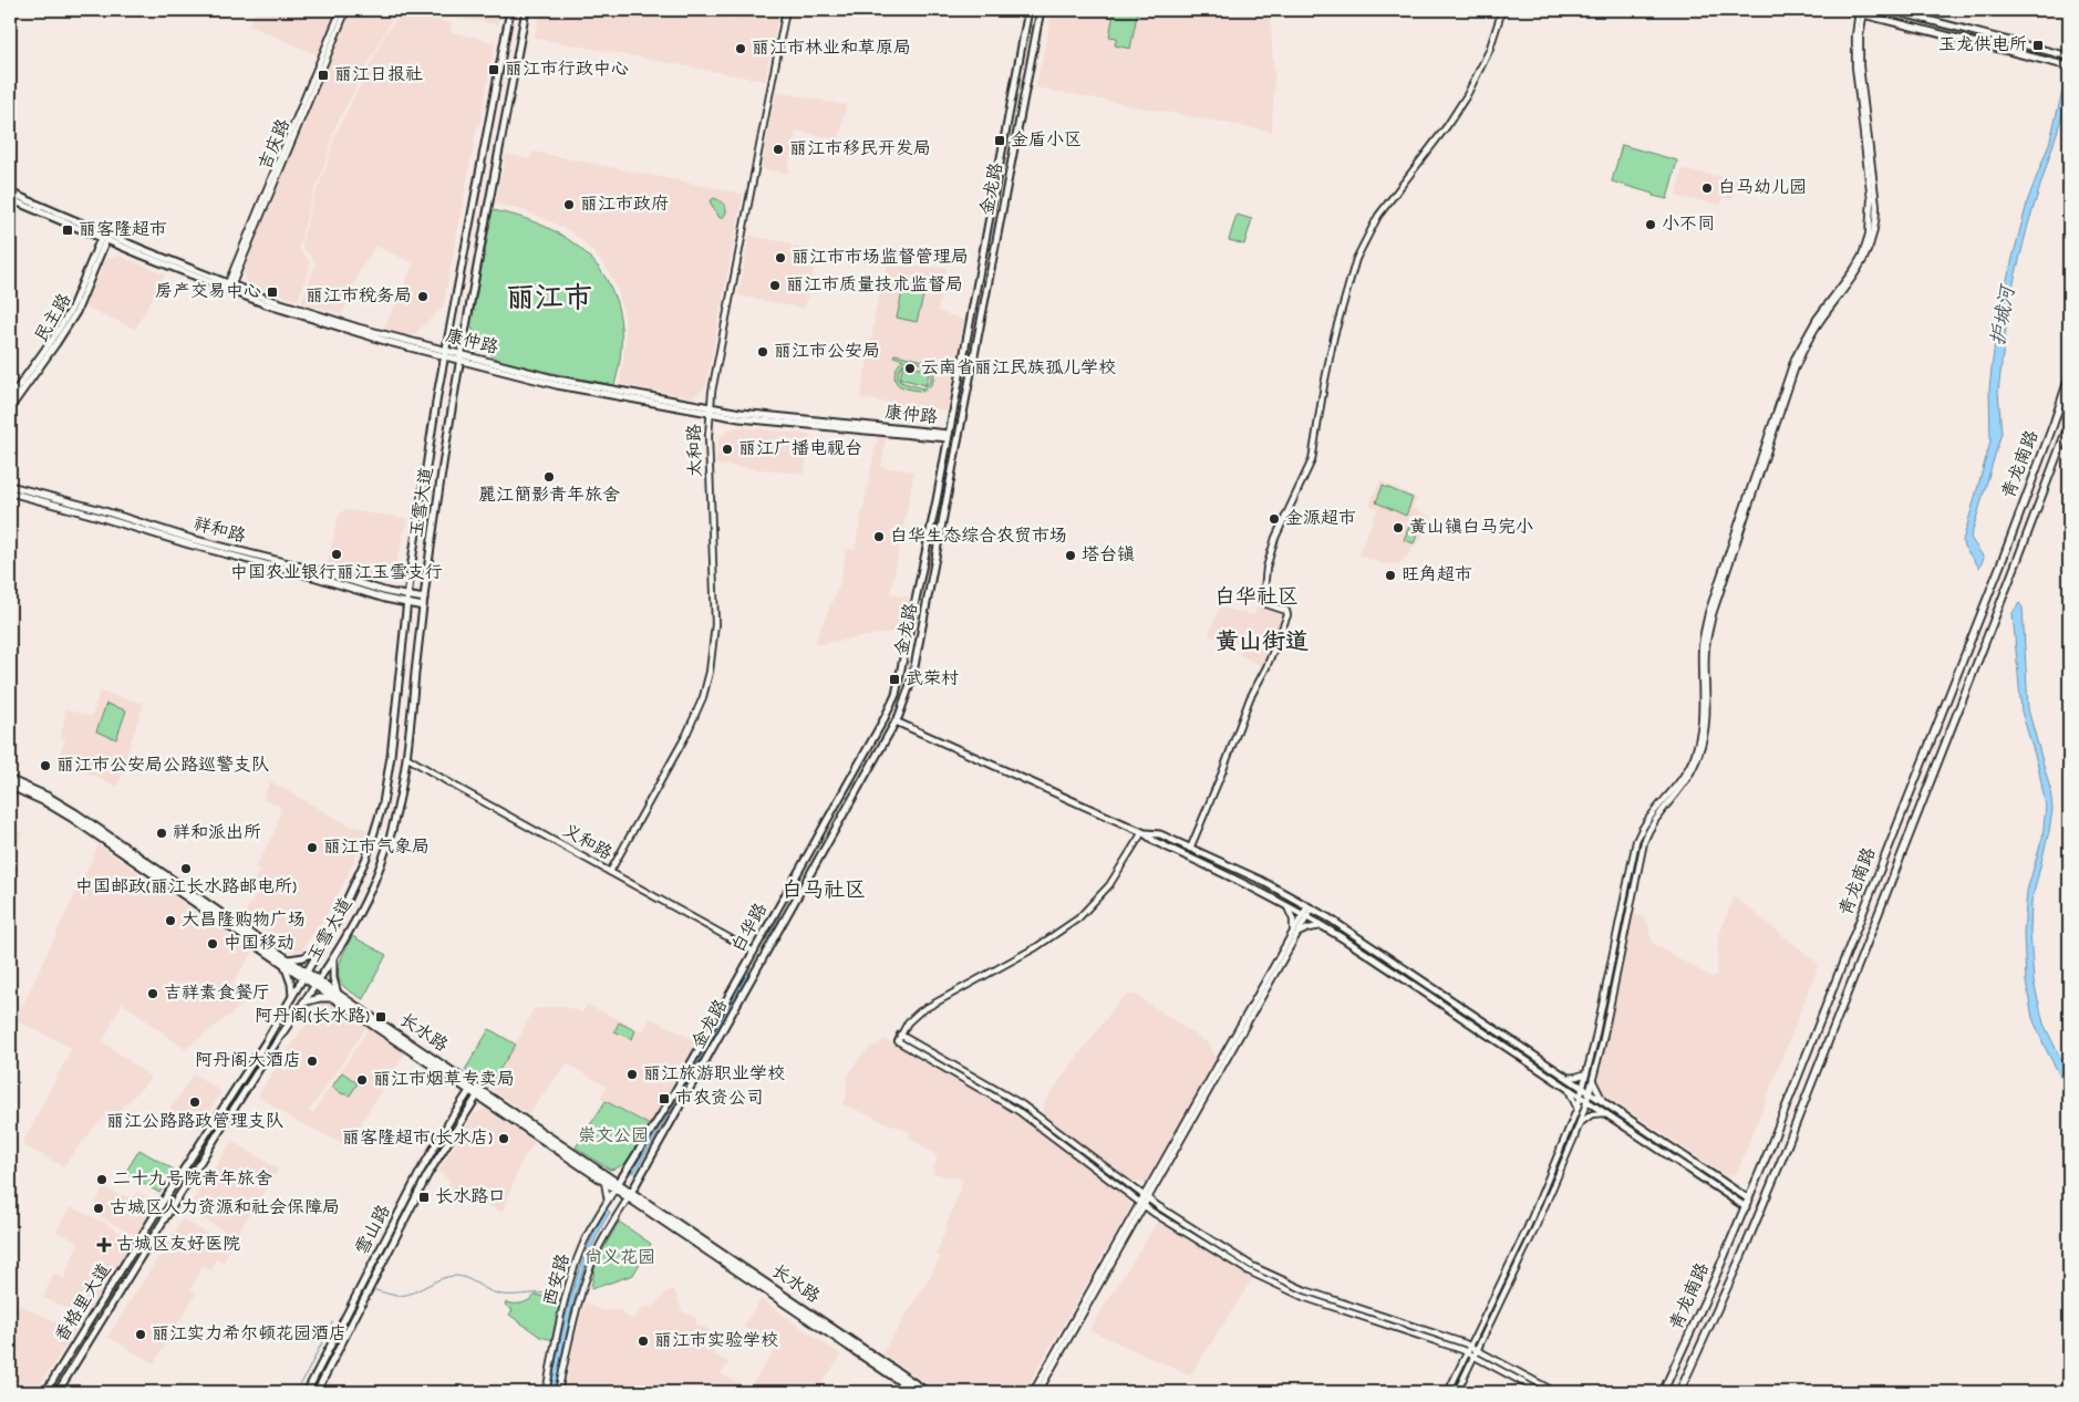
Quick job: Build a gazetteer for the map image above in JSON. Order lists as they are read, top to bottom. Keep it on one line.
{"streets":{"highway":["长水路"],"main road":["金龙路","民主路","康仲路","青龙南路","玉雪大道","祥和路","白华路","雪山路","香格里大道"],"street":["吉庆路","太和路","义和路","西安路"]},"crossings":[["吉庆路","康仲路"],["金龙路","康仲路"],["金龙路","白华路"],["金龙路","长水路"],["金龙路","西安路"],["民主路","康仲路"],["康仲路","太和路"],["康仲路","玉雪大道"],["太和路","义和路"],["玉雪大道","祥和路"],["玉雪大道","义和路"],["玉雪大道","长水路"],["玉雪大道","香格里大道"],["义和路","白华路"],["白华路","长水路"],["白华路","西安路"],["长水路","雪山路"],["长水路","西安路"],["长水路","香格里大道"]],"districts":["丽江市","白华社区","黄山街道","白马社区"],"water":["护城河"],"parks":["崇文公园","尚义花园"],"places":{"transit":["玉龙供电所","丽江市行政中心","丽江日报社","金盾小区","丽客隆超市","房产交易中心","武荣村","阿丹阁(长水路)","市农资公司","长水路口"],"other":["丽江市林业和草原局","丽江市移民开发局","白马幼儿园","丽江市政府","小不同","丽江市市场监督管理局","丽江市质量技术监督局","丽江市税务局","丽江市公安局","云南省丽江民族孤儿学校","丽江广播电视台","麗江簡影青年旅舍","金源超市","黄山镇白马完小","白华生态综合农贸市场","中国农业银行丽江玉雪支行","塔台镇","旺角超市","丽江市公安局公路巡警支队","祥和派出所","丽江市气象局","中国邮政(丽江长水路邮电所)","大昌隆购物广场","中国移动","吉祥素食餐厅","阿丹阁大酒店","丽江旅游职业学校","丽江市烟草专卖局","丽江公路路政管理支队","丽客隆超市(长水店)","二十九号院青年旅舍","古城区人力资源和社会保障局","丽江实力希尔顿花园酒店","丽江市实验学校"],"health":["古城区友好医院"]}}
